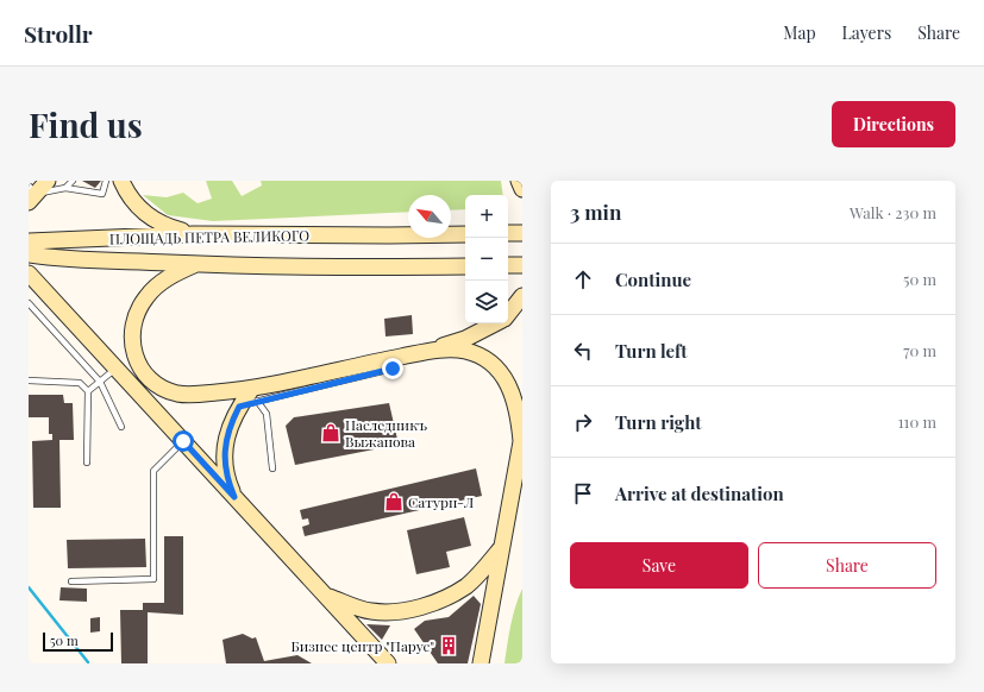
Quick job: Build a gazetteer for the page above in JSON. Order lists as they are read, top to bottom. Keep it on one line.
{"streets":{"main road":["ПЛОЩАДЬ ПЕТРА ВЕЛИКОГО"]},"places":{"shop":["Наследникъ Выжанова","Сатурн-Л"],"building":["Бизнес центр \"Парус\""]},"scale_bar":"50 m","north":"top left","page":{"header":"Strollr","nav":["Map","Layers","Share"],"buttons":["Directions",["Save","Share"]],"title":"Find us","heading":["3 min","Walk · 230 m"],"map_buttons":["+","−"],"list":[["Continue","50 m"],["Turn left","70 m"],["Turn right","110 m"],"Arrive at destination"],"scale":"50 m"}}
